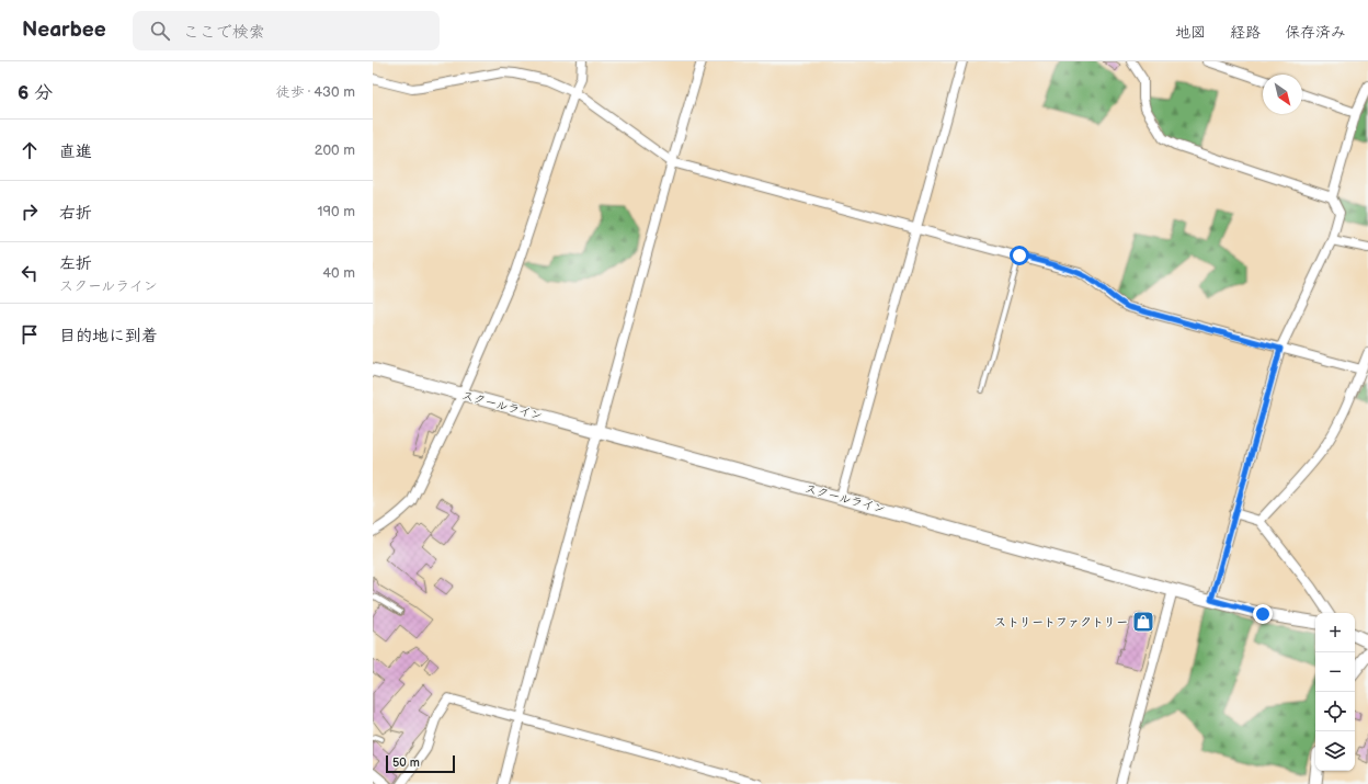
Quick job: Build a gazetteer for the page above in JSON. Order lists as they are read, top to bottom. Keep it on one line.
{"streets":{"street":["スクールライン"]},"places":{"shop":["ストリートファクトリー"]},"scale_bar":"50 m","north":"bottom right","page":{"header":"Nearbee","search":"ここで検索","nav":["地図","経路","保存済み"],"heading":["6 分","徒歩 · 430 m"],"list":[["直進","200 m"],["右折","190 m"],["左折","スクールライン","40 m"],"目的地に到着"],"map_buttons":["+","−"],"scale":"50 m"}}
